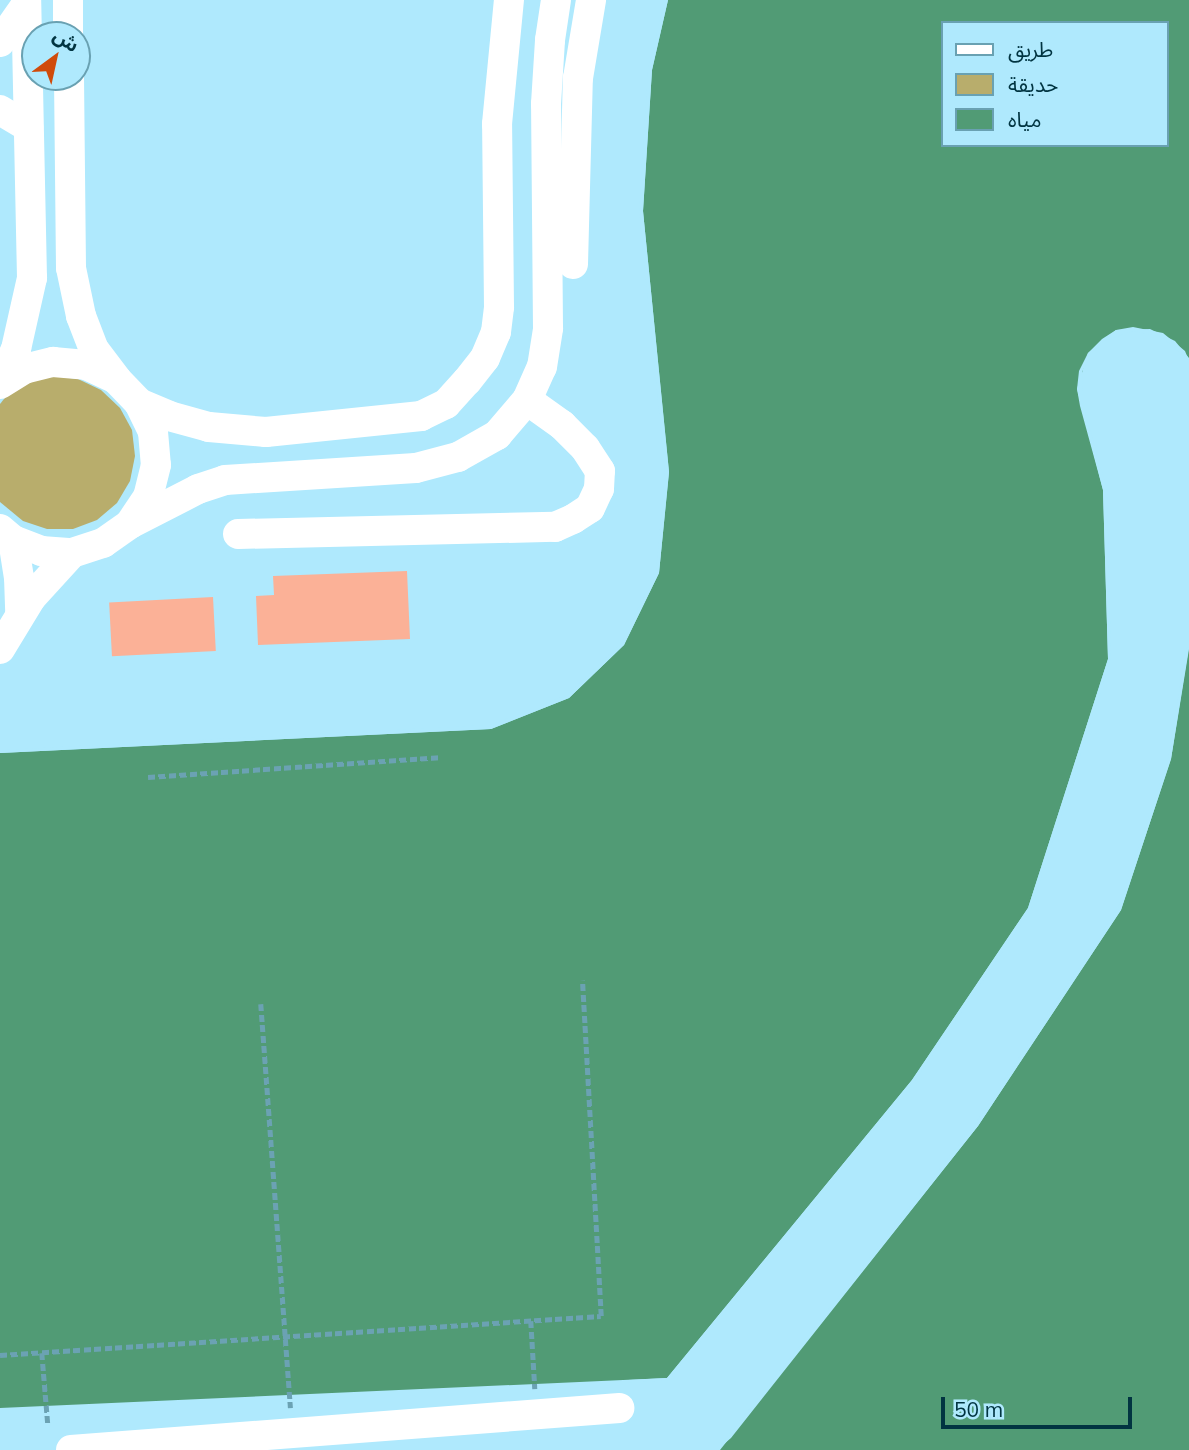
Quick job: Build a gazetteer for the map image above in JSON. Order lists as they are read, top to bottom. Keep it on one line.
{"legend":["طريق","حديقة","مياه"],"scale_bar":"50 m","north":"top right"}
